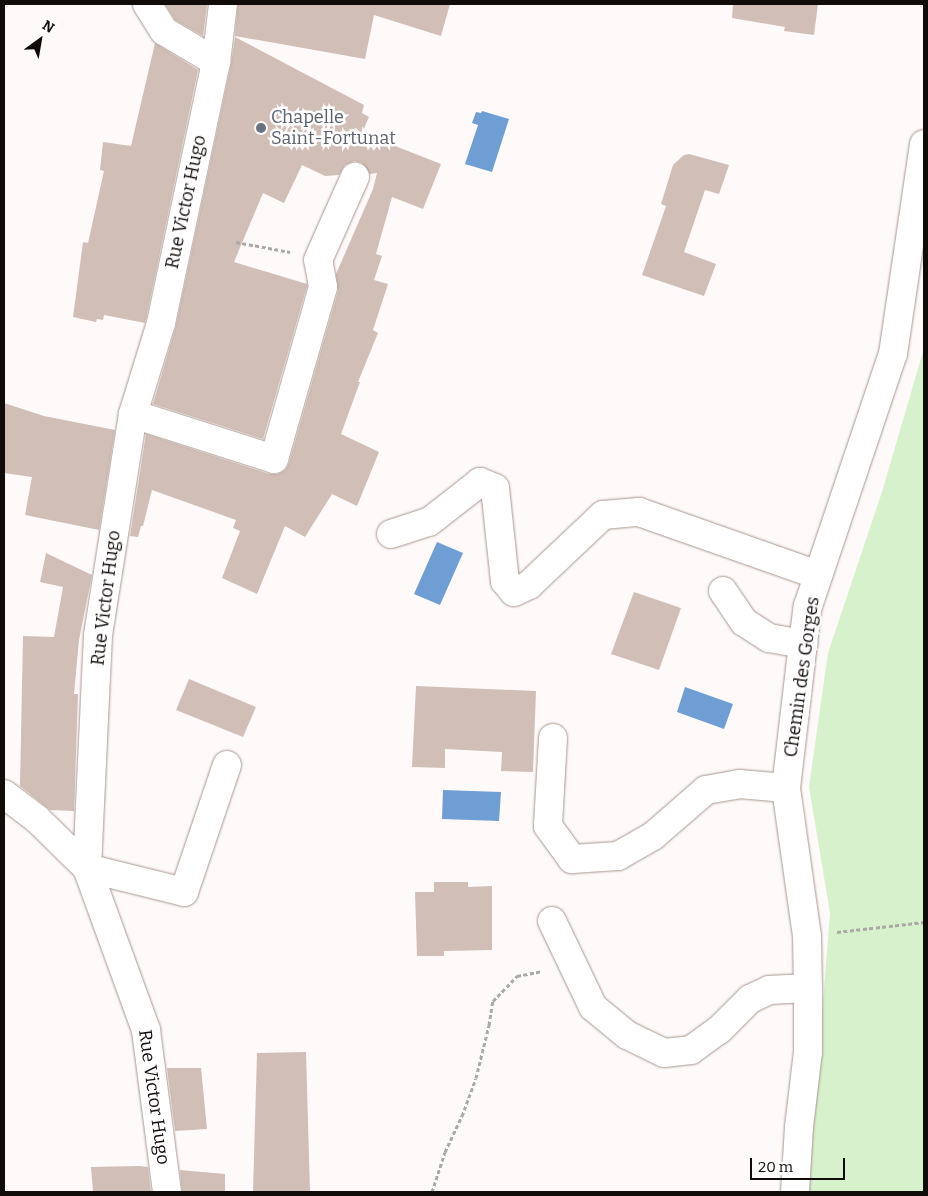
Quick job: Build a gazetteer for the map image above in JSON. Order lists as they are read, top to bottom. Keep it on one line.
{"streets":{"street":["Rue Victor Hugo","Chemin des Gorges"]},"places":["Chapelle Saint-Fortunat"],"scale_bar":"20 m","north":"top right"}
